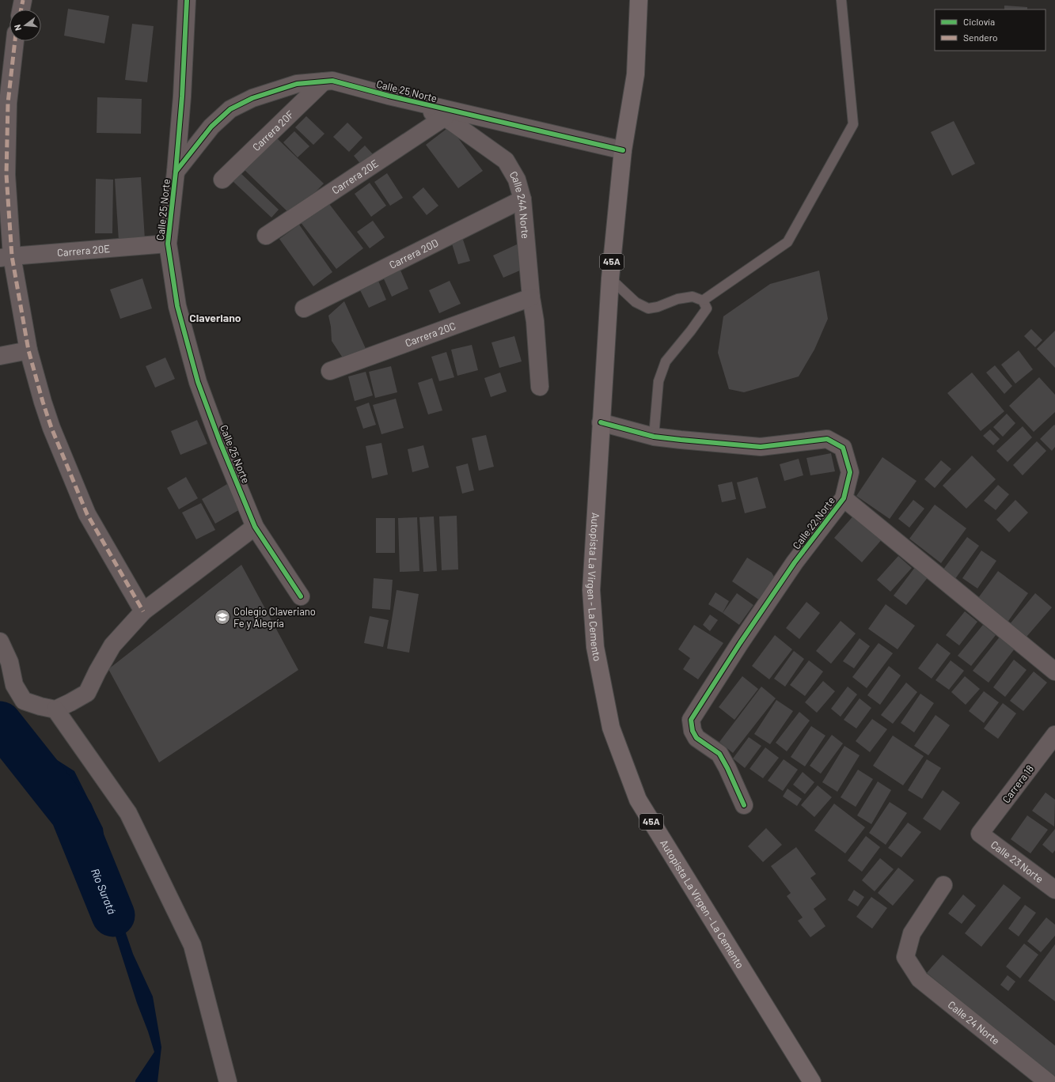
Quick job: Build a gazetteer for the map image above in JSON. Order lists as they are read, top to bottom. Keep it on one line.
{"streets":{"main road":["45A","Autopista La Virgen - La Cemento"],"street":["Calle 25 Norte","Carrera 20F","Carrera 20E","Calle 24A Norte","Carrera 20D","Carrera 20C","Calle 22 Norte","Carrera 18","Calle 23 Norte","Calle 24 Norte"]},"crossings":[["Calle 25 Norte","Carrera 20F"],["Calle 25 Norte","Carrera 20E"],["Calle 25 Norte","Calle 24A Norte"],["Calle 25 Norte","Autopista La Virgen - La Cemento"],["Carrera 20E","Calle 24A Norte"],["Calle 24A Norte","Carrera 20D"],["Calle 24A Norte","Carrera 20C"],["Calle 22 Norte","Autopista La Virgen - La Cemento"],["Carrera 18","Calle 23 Norte"]],"districts":["Claveriano"],"water":["Río Suratá"],"places":{"school or university":["Colegio Claveriano Fe y Alegría"]},"legend":["Ciclovía","Sendero"],"north":"left"}
